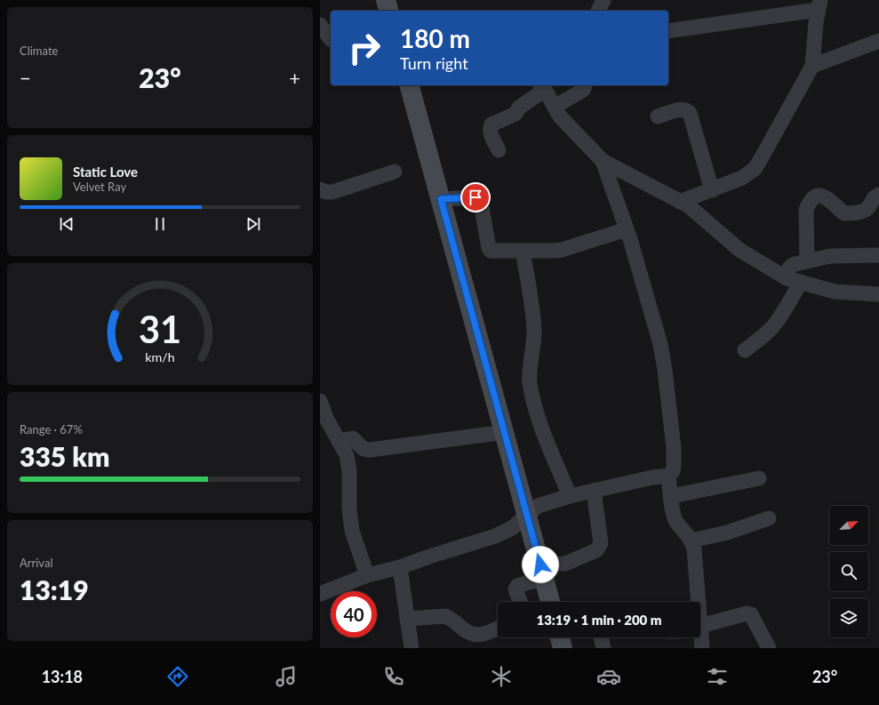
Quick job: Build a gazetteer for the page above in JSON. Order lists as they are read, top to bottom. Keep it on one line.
{"north":"top right","page":{"tile":["Climate",["Range · 67%","335 km"],["Arrival","13:19"]],"turn":["180 m","Turn right"],"heat":["−","23°","+"],"song":["Static Love","Velvet Ray"],"limit":"40","trip":"13:19 · 1 min · 200 m","tabs":["13:18","23°"],"gauge":["31","km/h"]}}
